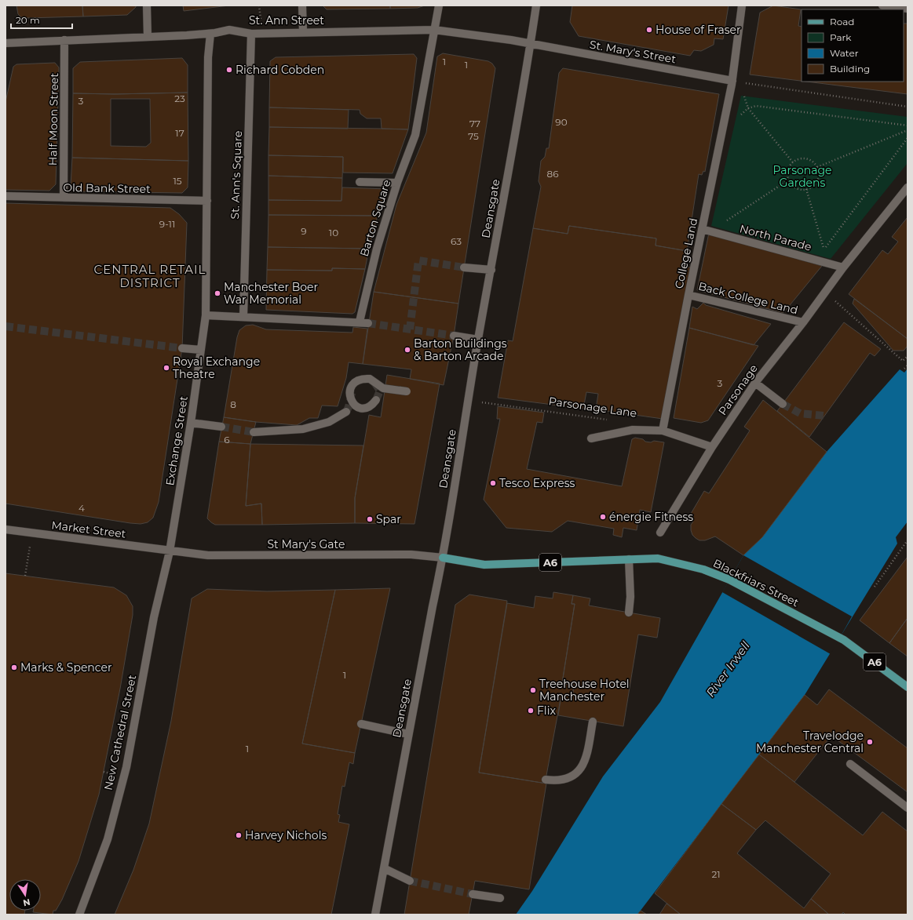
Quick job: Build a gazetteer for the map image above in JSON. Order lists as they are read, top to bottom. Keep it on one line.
{"streets":{"main road":["A6","Blackfriars Street"],"street":["St. Ann Street","St. Mary's Street","Half Moon Street","St. Ann's Square","Old Bank Street","Deansgate","Barton Square","North Parade","College Land","Back College Land","Parsonage","Exchange Street","Market Street","St Mary's Gate","New Cathedral Street"],"path":["Parsonage Lane"]},"crossings":[["St. Ann Street","St. Mary's Street"],["St. Ann Street","Half Moon Street"],["St. Ann Street","St. Ann's Square"],["St. Ann Street","Deansgate"],["St. Ann Street","Barton Square"],["St. Mary's Street","Deansgate"],["St. Mary's Street","College Land"],["Half Moon Street","Old Bank Street"],["Deansgate","Parsonage Lane"],["Deansgate","St Mary's Gate"],["Deansgate","Blackfriars Street"],["North Parade","College Land"],["North Parade","Parsonage"],["College Land","Back College Land"],["Back College Land","Parsonage"],["Exchange Street","Market Street"],["Exchange Street","St Mary's Gate"],["Exchange Street","New Cathedral Street"],["Market Street","St Mary's Gate"],["Market Street","New Cathedral Street"],["St Mary's Gate","Blackfriars Street"],["St Mary's Gate","New Cathedral Street"]],"districts":["CENTRAL RETAIL DISTRICT"],"water":["River Irwell"],"parks":["Parsonage Gardens"],"places":["House of Fraser","Richard Cobden","Manchester Boer War Memorial","Barton Buildings & Barton Arcade","Royal Exchange Theatre","Tesco Express","énergie Fitness","Spar","Marks & Spencer","Treehouse Hotel Manchester","Flix","Travelodge Manchester Central","Harvey Nichols"],"house_numbers":["1","1","23","3","90","77","17","75","86","15","9-11","9","10","63","3","8","6","4","1","1","21"],"legend":["Road","Park","Water","Building"],"scale_bar":"20 m","north":"bottom"}
